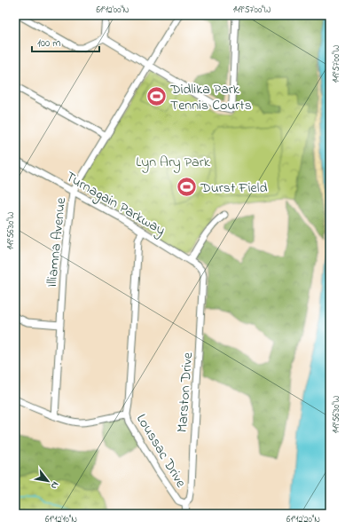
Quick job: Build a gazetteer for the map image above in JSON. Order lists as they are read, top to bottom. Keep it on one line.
{"streets":{"street":["Turnagain Parkway","Illiamna Avenue","Marston Drive","Loussac Drive"]},"crossings":[["Turnagain Parkway","Illiamna Avenue"],["Turnagain Parkway","Marston Drive"],["Illiamna Avenue","Loussac Drive"],["Marston Drive","Loussac Drive"]],"parks":["Lyn Ary Park"],"places":{"sports":["Didlika Park Tennis Courts","Durst Field"]},"scale_bar":"100 m","north":"bottom right","coordinates":["61°12'00\"N","149°57'00\"W","149°56'30\"W","61°12'10\"N","61°12'20\"N"]}
